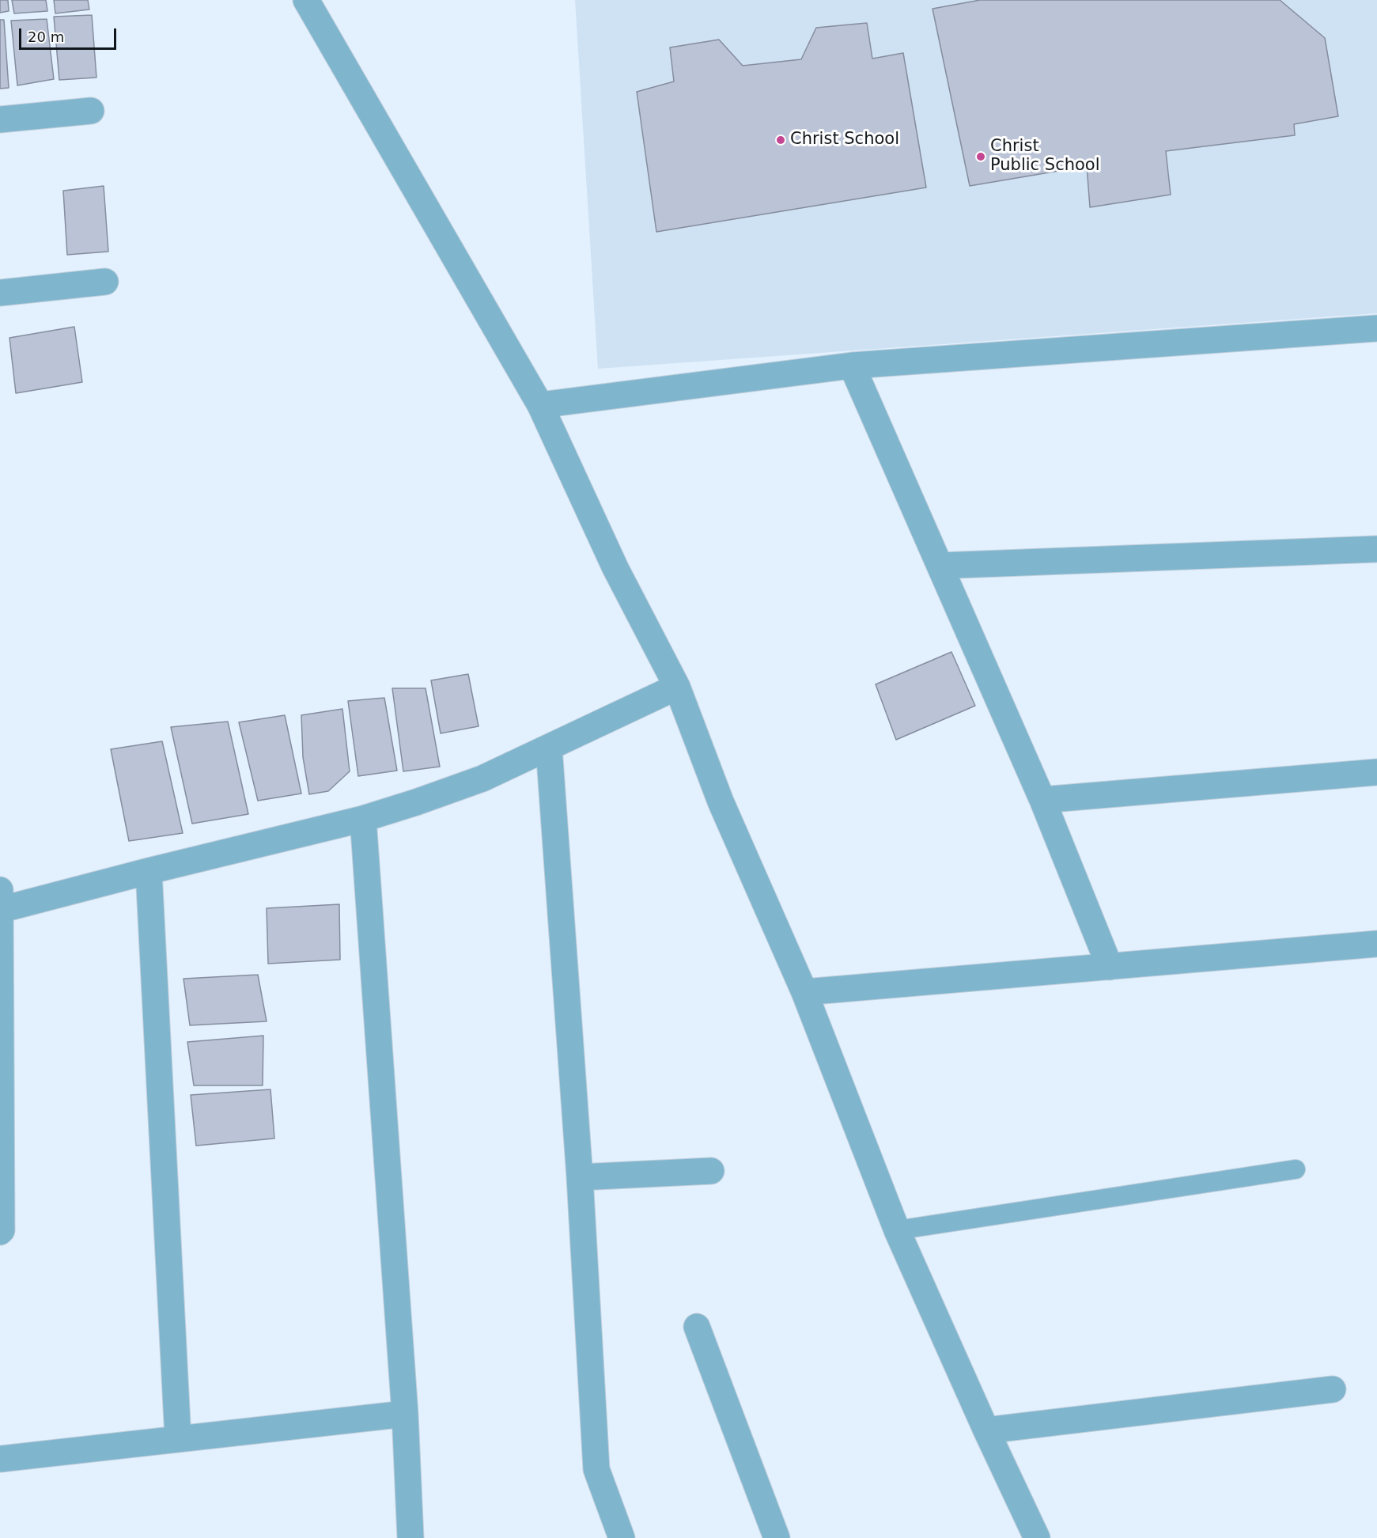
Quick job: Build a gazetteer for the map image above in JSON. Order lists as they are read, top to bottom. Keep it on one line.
{"places":["Christ School","Christ Public School"],"scale_bar":"20 m"}
